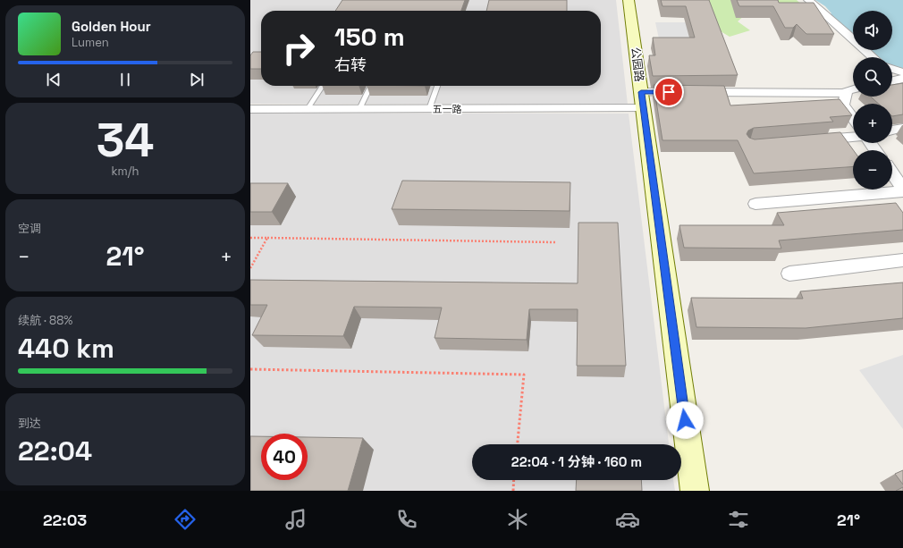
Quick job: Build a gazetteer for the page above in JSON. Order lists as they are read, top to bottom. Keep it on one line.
{"streets":{"street":["公园路","五一路"]},"crossings":[["公园路","五一路"]],"page":{"map_buttons":["+","−"],"turn":["150 m","右转"],"song":["Golden Hour","Lumen"],"tile":[["34","km/h"],"空调",["续航 · 88%","440 km"],["到达","22:04"]],"heat":["−","21°","+"],"limit":"40","trip":"22:04 · 1 分钟 · 160 m","tabs":["22:03","21°"]}}
